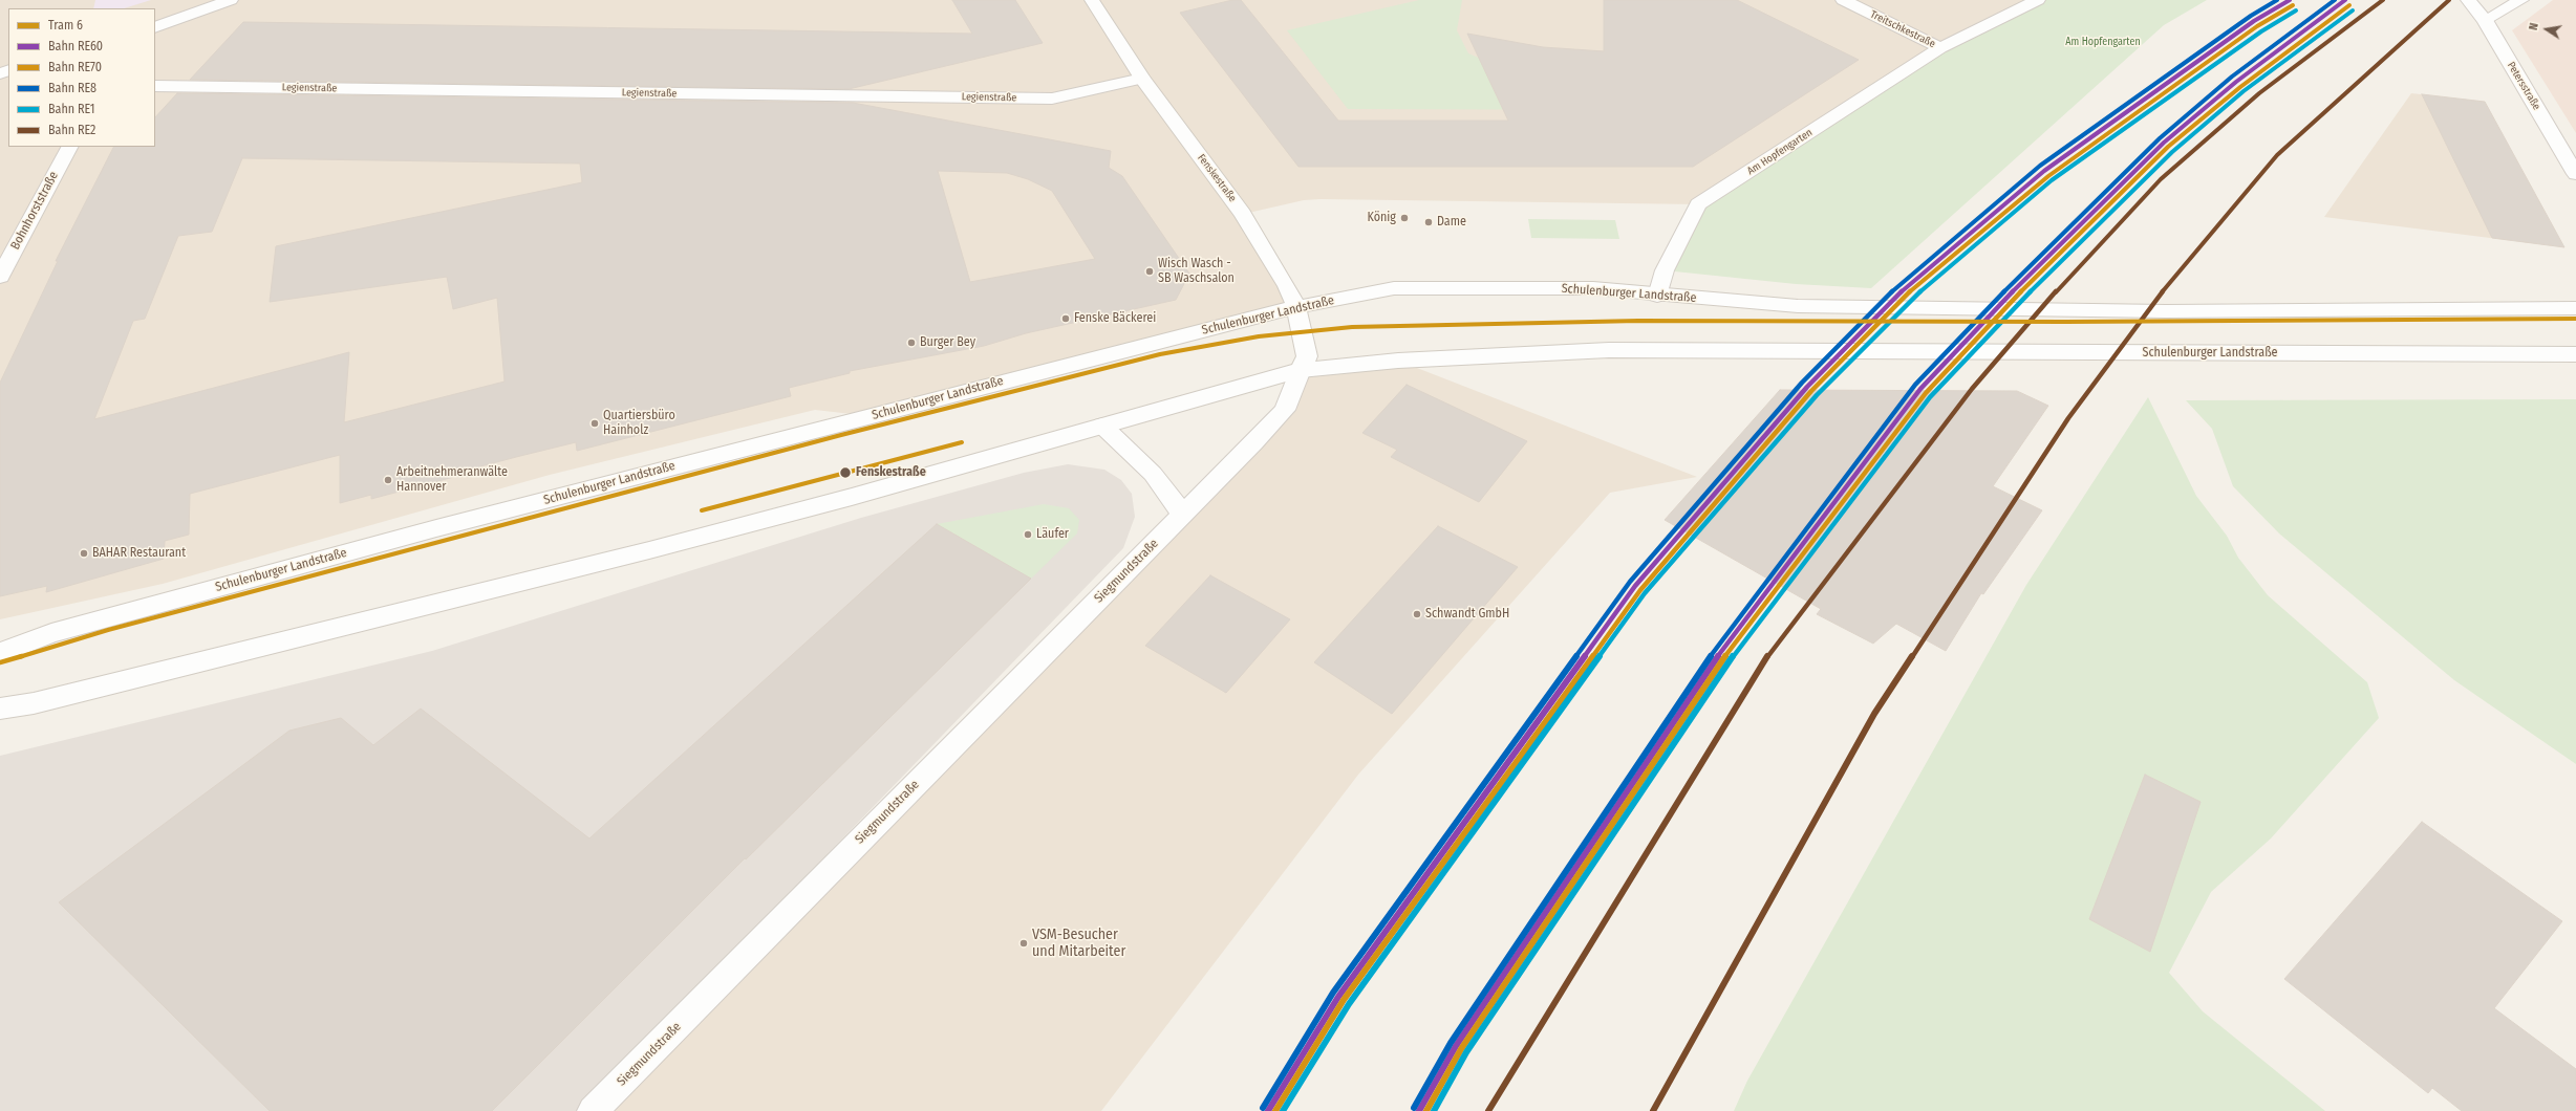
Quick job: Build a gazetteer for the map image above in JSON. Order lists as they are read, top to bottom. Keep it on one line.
{"streets":{"main road":["Treitschkestraße","Petersstraße","Legienstraße","Am Hopfengarten","Fenskestraße","Bohnhorststraße","Schulenburger Landstraße","Siegmundstraße"]},"crossings":[["Treitschkestraße","Am Hopfengarten"],["Legienstraße","Fenskestraße"],["Am Hopfengarten","Schulenburger Landstraße"],["Fenskestraße","Schulenburger Landstraße"],["Fenskestraße","Siegmundstraße"],["Schulenburger Landstraße","Siegmundstraße"]],"parks":["Am Hopfengarten"],"places":["König","Dame","Wisch Wasch - SB Waschsalon","Fenske Bäckerei","Burger Bey","Quartiersbüro Hainholz","Fenskestraße","Arbeitnehmeranwälte Hannover","Läufer","BAHAR Restaurant","Schwandt GmbH","VSM-Besucher und Mitarbeiter"],"lines":["rail line RE60","rail line RE8","rail line RE2","rail line RE70","rail line RE1","tram line 6"],"legend":["Tram 6","Bahn RE60","Bahn RE70","Bahn RE8","Bahn RE1","Bahn RE2"],"north":"left"}
